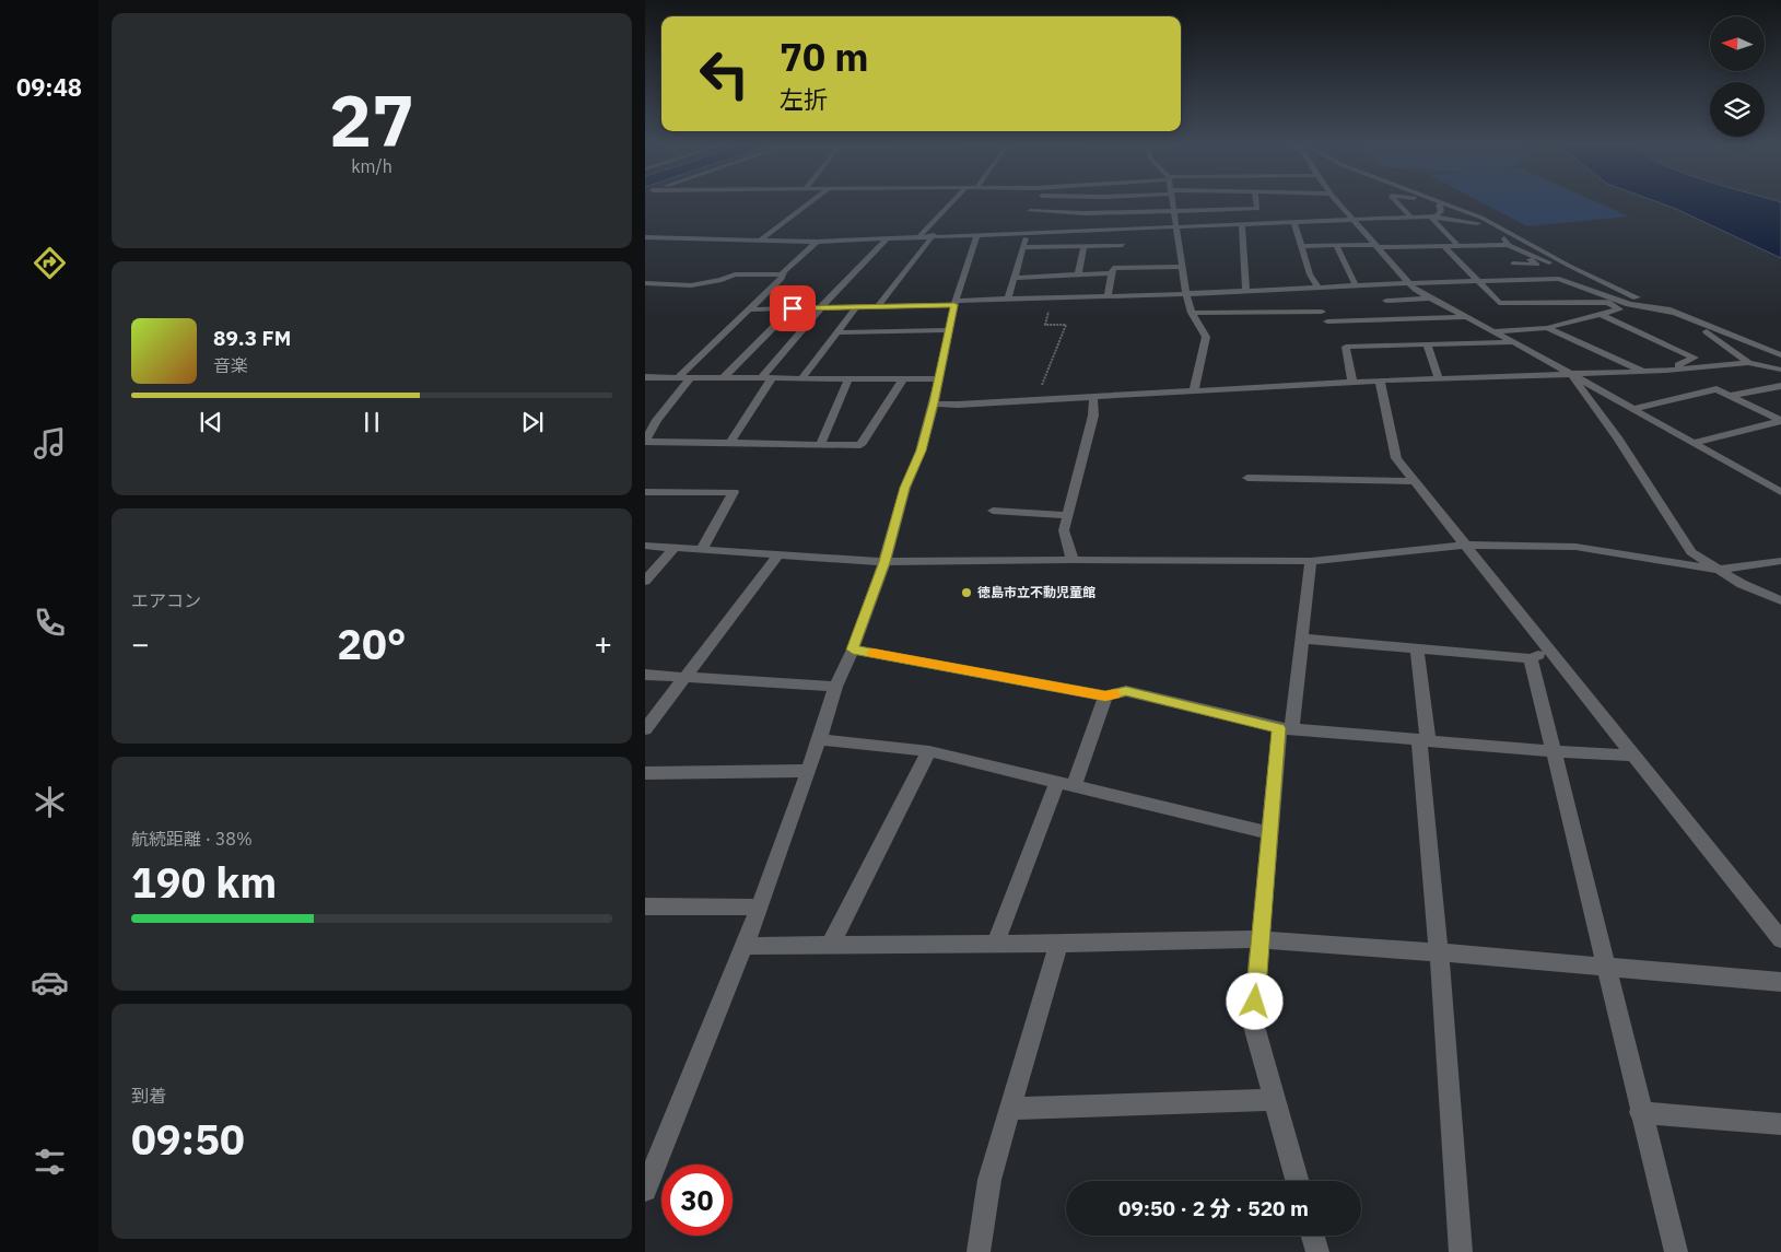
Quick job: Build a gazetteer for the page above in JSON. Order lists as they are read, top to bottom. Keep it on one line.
{"places":["徳島市立不動児童館"],"north":"left","page":{"tabs":"09:48","tile":[["27","km/h"],"エアコン",["航続距離 · 38%","190 km"],["到着","09:50"]],"turn":["70 m","左折"],"song":["89.3 FM","音楽"],"heat":["−","20°","+"],"limit":"30","trip":"09:50 · 2 分 · 520 m"}}
